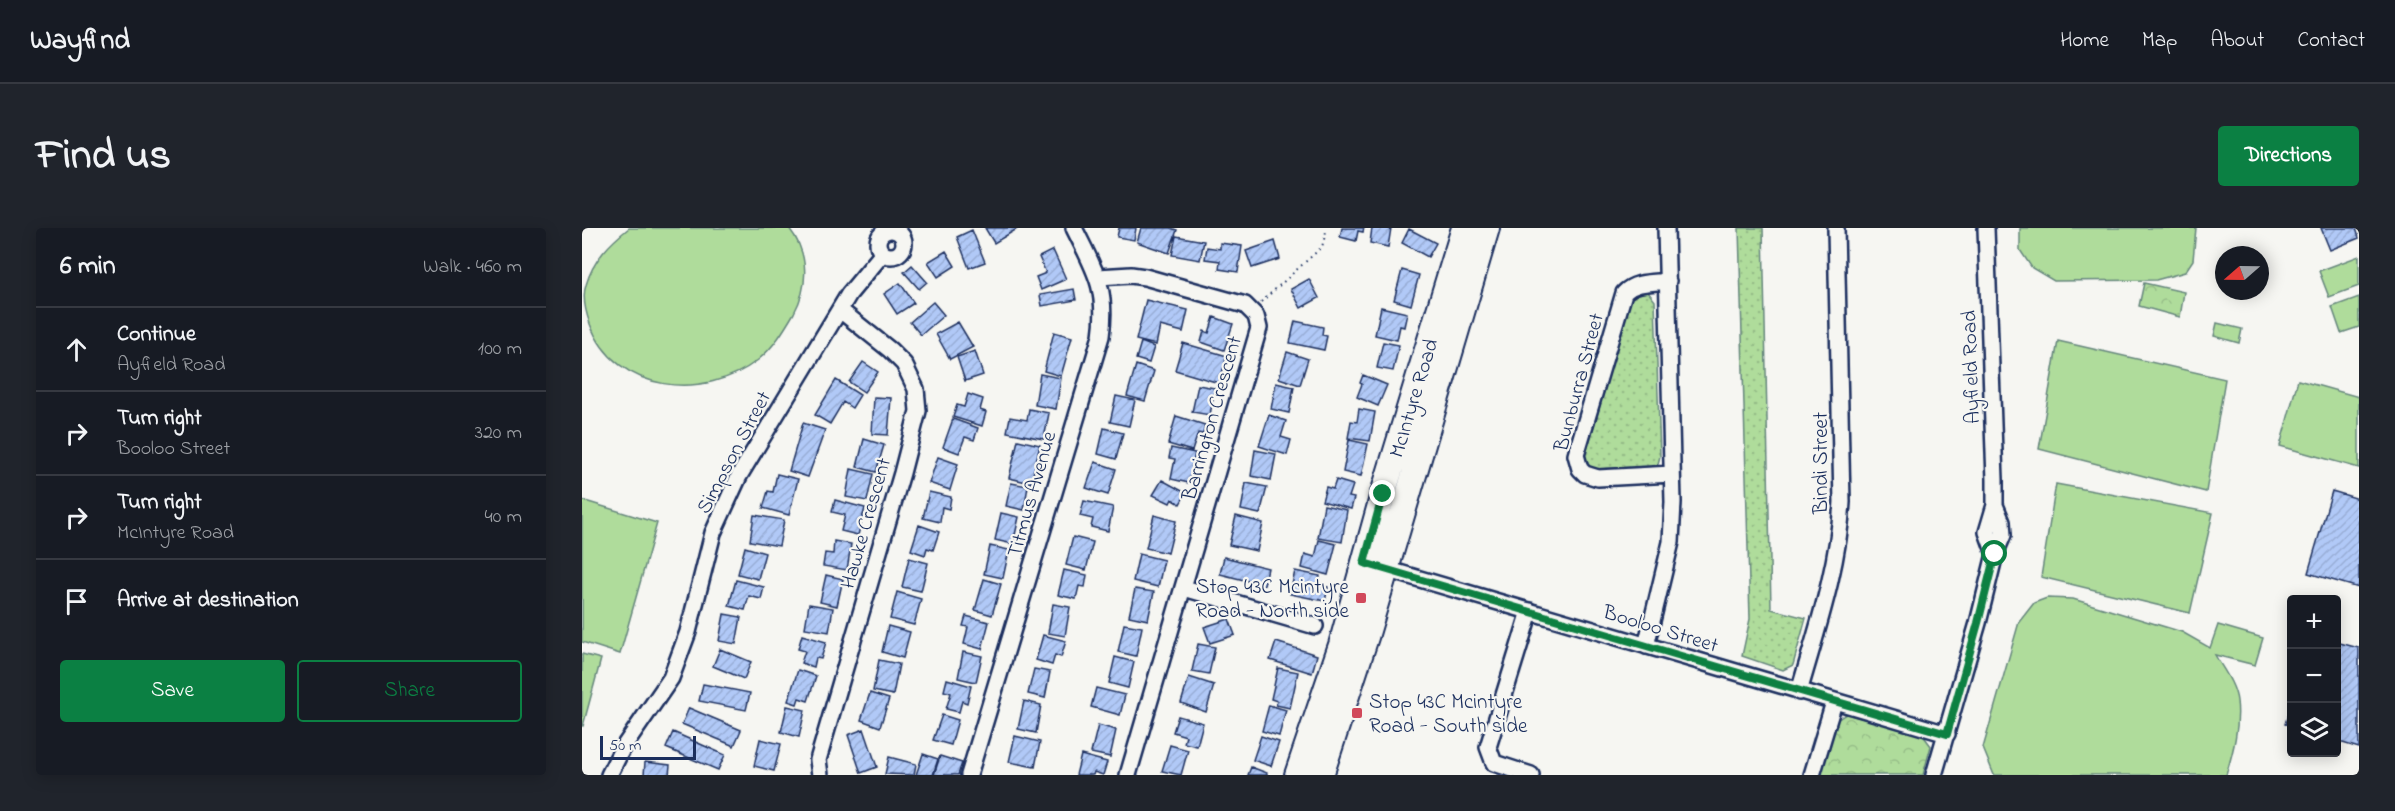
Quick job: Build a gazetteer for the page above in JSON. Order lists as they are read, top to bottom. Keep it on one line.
{"streets":{"main road":["McIntyre Road"],"street":["Ayfield Road","Bunburra Street","Barrington Crescent","Simpson Street","Bindi Street","Titmus Avenue","Hawke Crescent","Booloo Street"]},"crossings":[["Ayfield Road","Booloo Street"],["McIntyre Road","Booloo Street"],["Barrington Crescent","Titmus Avenue"],["Simpson Street","Hawke Crescent"],["Bindi Street","Booloo Street"]],"places":{"transit":["Stop 43C Mcintyre Road - North side","Stop 43C Mcintyre Road - South side"]},"scale_bar":"50 m","north":"left","page":{"header":"Wayfind","nav":["Home","Map","About","Contact"],"title":"Find us","buttons":["Directions",["Save","Share"]],"heading":["6 min","Walk · 460 m"],"list":[["Continue","Ayfield Road","100 m"],["Turn right","Booloo Street","320 m"],["Turn right","McIntyre Road","40 m"],"Arrive at destination"],"map_buttons":["+","−"],"scale":"50 m"}}
